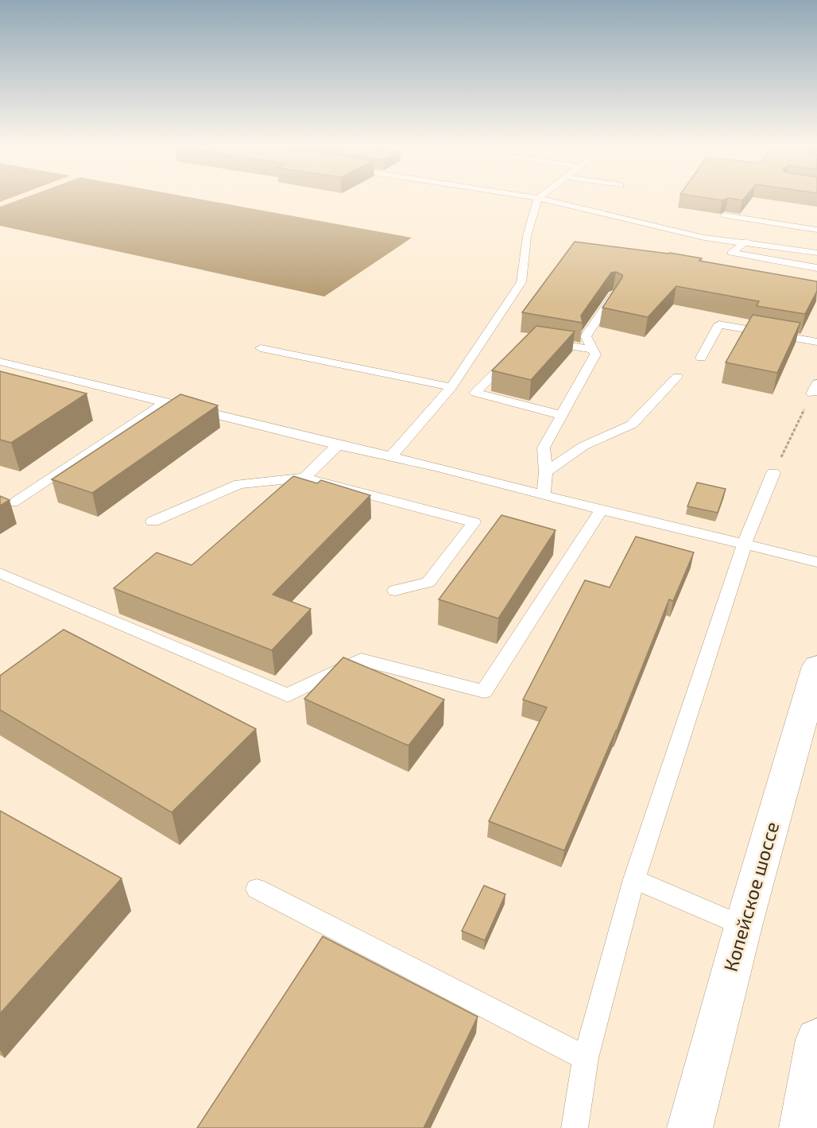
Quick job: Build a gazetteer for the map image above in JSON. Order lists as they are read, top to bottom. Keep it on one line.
{"streets":{"main road":["Копейское шоссе"]}}
